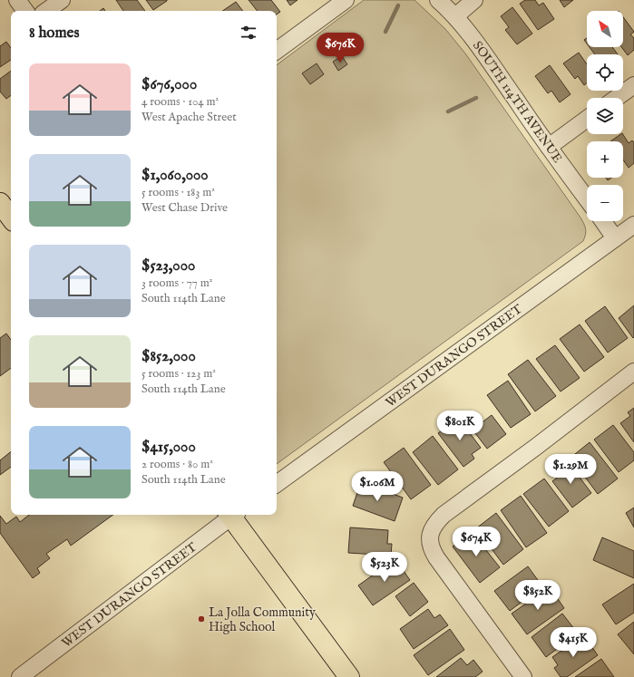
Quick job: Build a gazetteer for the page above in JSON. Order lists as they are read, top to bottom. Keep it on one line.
{"streets":{"street":["SOUTH 114TH AVENUE","WEST DURANGO STREET"]},"places":["La Jolla Community High School"],"north":"top left","page":{"map_buttons":["+","−"],"heading":"8 homes","price":["$676K","$801K","$1.29M","$1.06M","$674K","$523K","$852K","$415K"],"list":[{"name":"$676,000","note":"4 rooms · 104 m² · West Apache Street"},{"name":"$1,060,000","note":"5 rooms · 183 m² · West Chase Drive"},{"name":"$523,000","note":"3 rooms · 77 m² · South 114th Lane"},{"name":"$852,000","note":"5 rooms · 123 m² · South 114th Lane"},{"name":"$415,000","note":"2 rooms · 80 m² · South 114th Lane"}]}}
